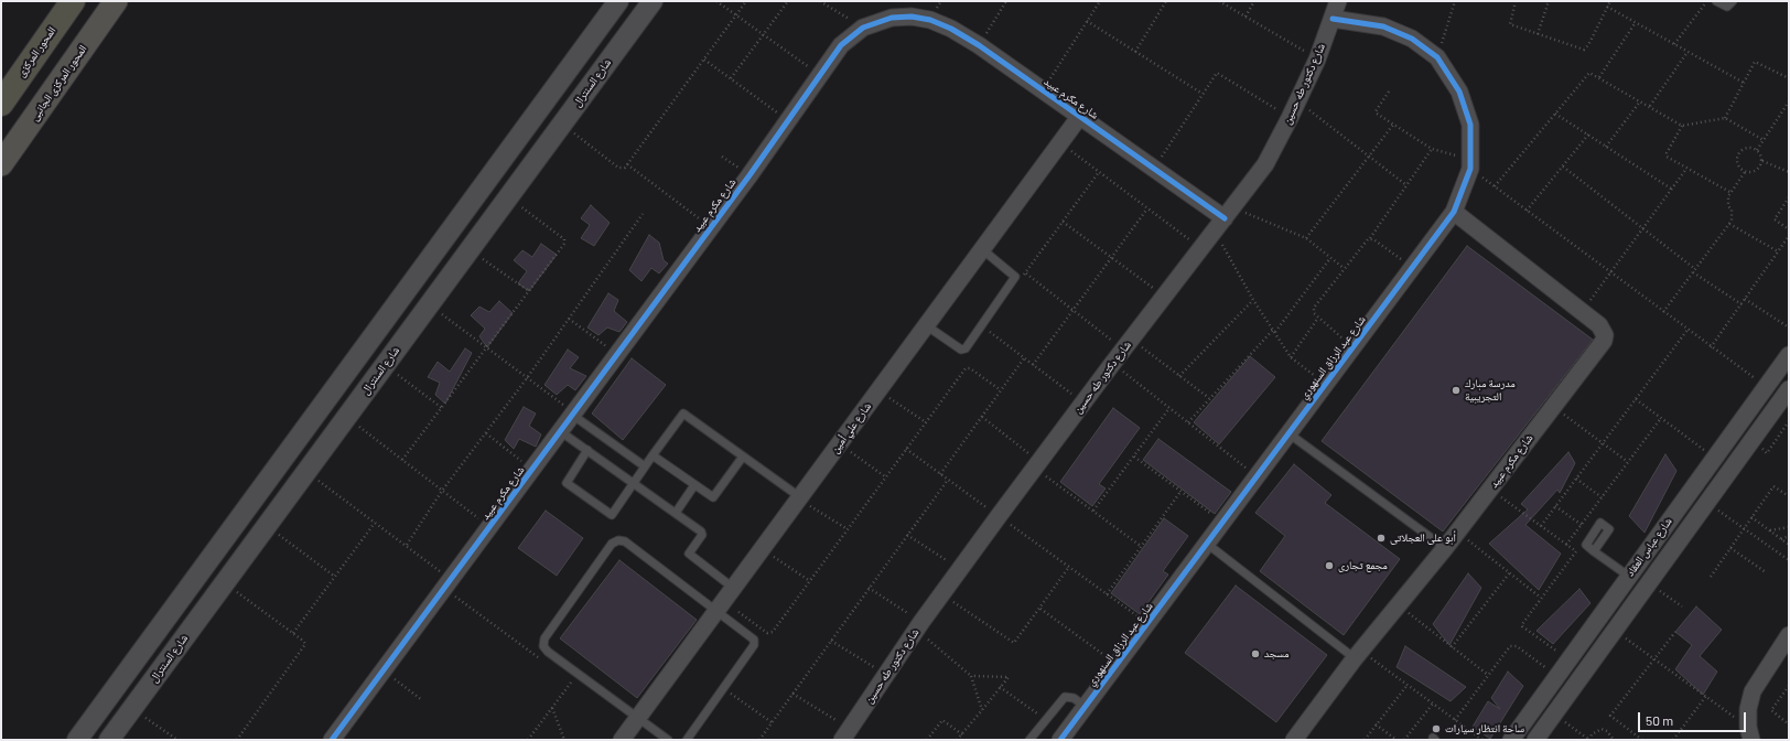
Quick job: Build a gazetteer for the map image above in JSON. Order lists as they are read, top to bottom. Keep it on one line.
{"streets":{"highway":["المحور المركزى"],"main road":["المحور المركزى الجانبى"],"street":["شارع السنترال","شارع دكتور طه حسين","شارع مكرم عبيد","شارع عبد الرزاق السنهوري","شارع علي أمين","شارع عباس العقاد"]},"crossings":[["شارع دكتور طه حسين","شارع مكرم عبيد"],["شارع دكتور طه حسين","شارع عبد الرزاق السنهوري"],["شارع مكرم عبيد","شارع عبد الرزاق السنهوري"],["شارع مكرم عبيد","شارع علي أمين"]],"places":["مدرسة مبارك التجريبية","أبو على العجلاتى","مجمع تجارى","مسجد","ساحة انتظار سيارات"],"scale_bar":"50 m"}
